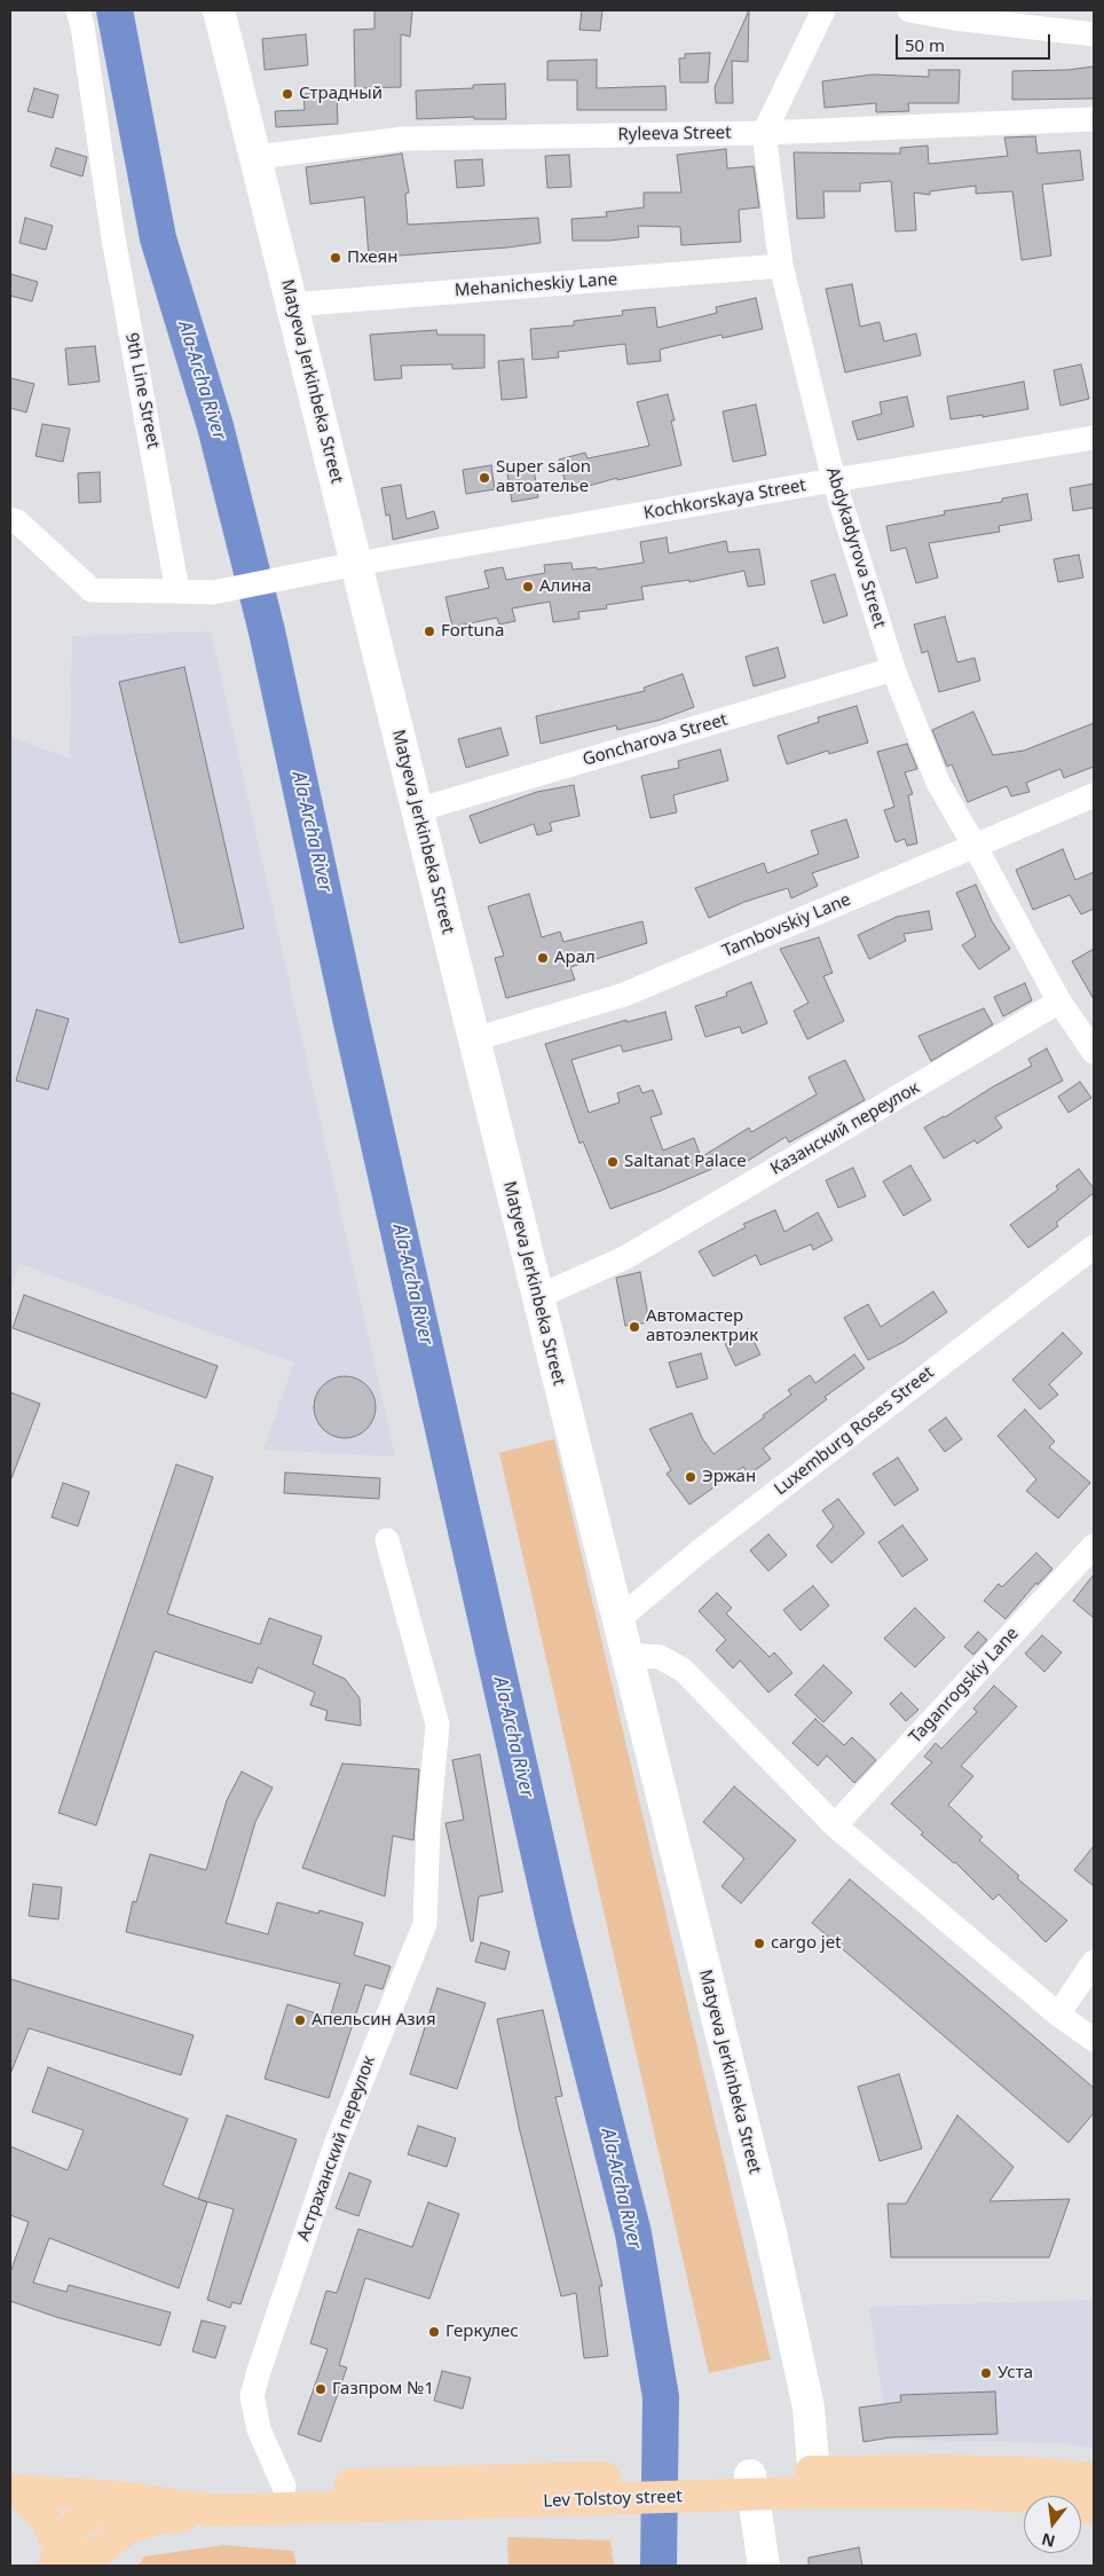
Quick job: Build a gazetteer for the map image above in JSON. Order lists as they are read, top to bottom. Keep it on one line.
{"streets":{"main road":["Matyeva Jerkinbeka Street","Lev Tolstoy street"],"street":["Ryleeva Street","Mehanicheskiy Lane","9th Line Street","Kochkorskaya Street","Abdykadyrova Street","Goncharova Street","Tambovskiy Lane","Казанский переулок","Luxemburg Roses Street","Taganrogskiy Lane","Астраханский переулок"]},"crossings":[["Ryleeva Street","Matyeva Jerkinbeka Street"],["Ryleeva Street","Abdykadyrova Street"],["Mehanicheskiy Lane","Matyeva Jerkinbeka Street"],["Mehanicheskiy Lane","Abdykadyrova Street"],["Matyeva Jerkinbeka Street","Kochkorskaya Street"],["Matyeva Jerkinbeka Street","Goncharova Street"],["Matyeva Jerkinbeka Street","Tambovskiy Lane"],["Matyeva Jerkinbeka Street","Казанский переулок"],["Matyeva Jerkinbeka Street","Luxemburg Roses Street"],["Matyeva Jerkinbeka Street","Lev Tolstoy street"],["Kochkorskaya Street","Abdykadyrova Street"],["Abdykadyrova Street","Goncharova Street"],["Abdykadyrova Street","Tambovskiy Lane"],["Abdykadyrova Street","Казанский переулок"],["Астраханский переулок","Lev Tolstoy street"]],"water":["Ala-Archa River"],"places":["Страдный","Пхеян","Super salon автоателье","Алина","Fortuna","Арал","Saltanat Palace","Автомастер автоэлектрик","Эржан","cargo jet","Апельсин Азия","Геркулес","Уста","Газпром №1"],"scale_bar":"50 m","north":"bottom"}
